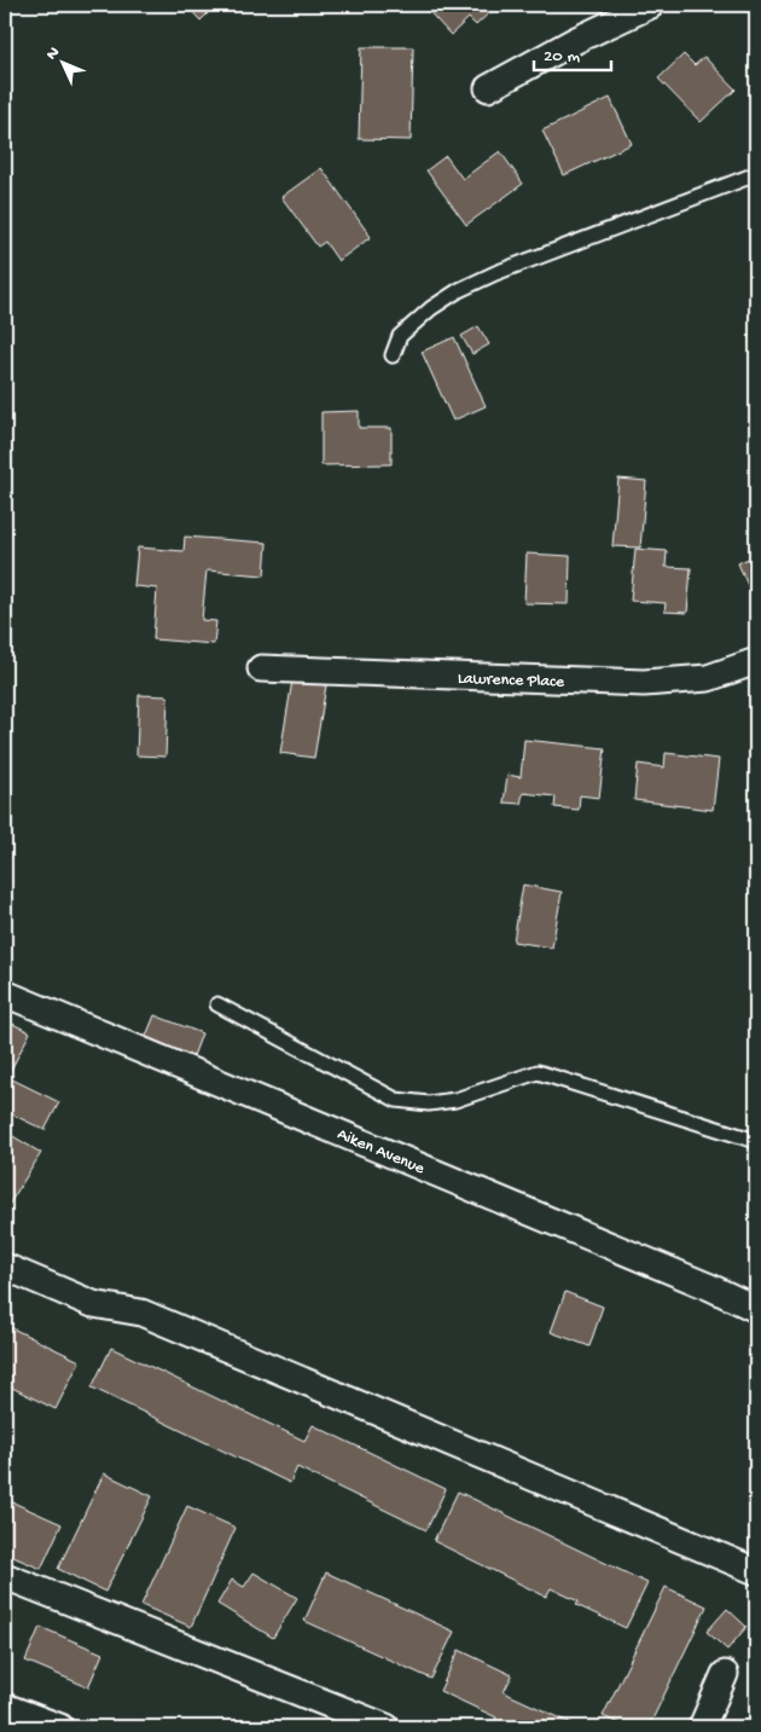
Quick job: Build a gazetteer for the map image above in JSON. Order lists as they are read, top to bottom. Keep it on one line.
{"streets":{"street":["Lawrence Place","Aiken Avenue"]},"scale_bar":"20 m","north":"top left"}
